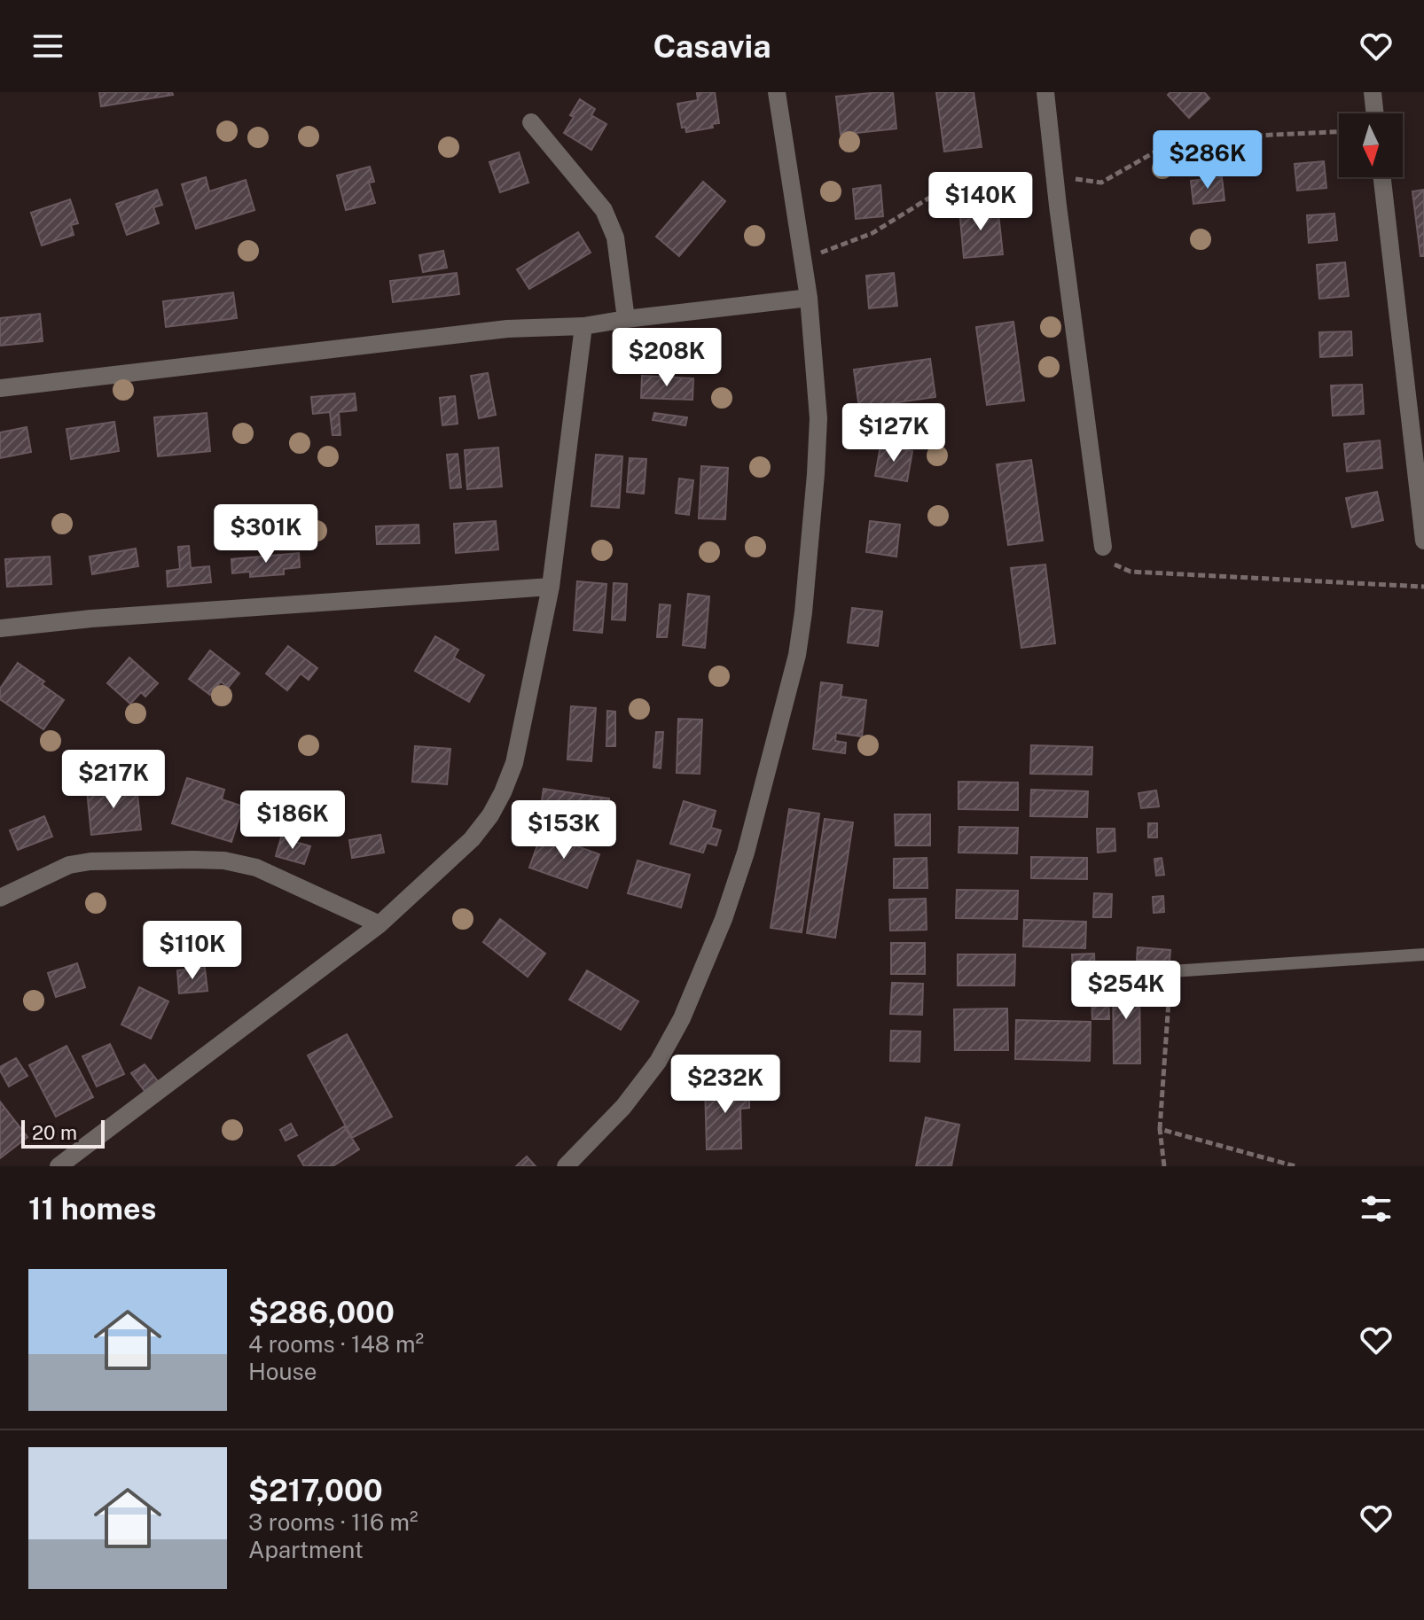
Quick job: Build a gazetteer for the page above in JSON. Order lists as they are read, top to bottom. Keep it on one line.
{"scale_bar":"20 m","north":"bottom","page":{"header":"Casavia","price":["$286K","$140K","$208K","$127K","$301K","$217K","$186K","$153K","$110K","$254K","$232K"],"scale":"20 m","heading":"11 homes","list":[{"name":"$286,000","note":"4 rooms · 148 m² · House"},{"name":"$217,000","note":"3 rooms · 116 m² · Apartment"}]}}
